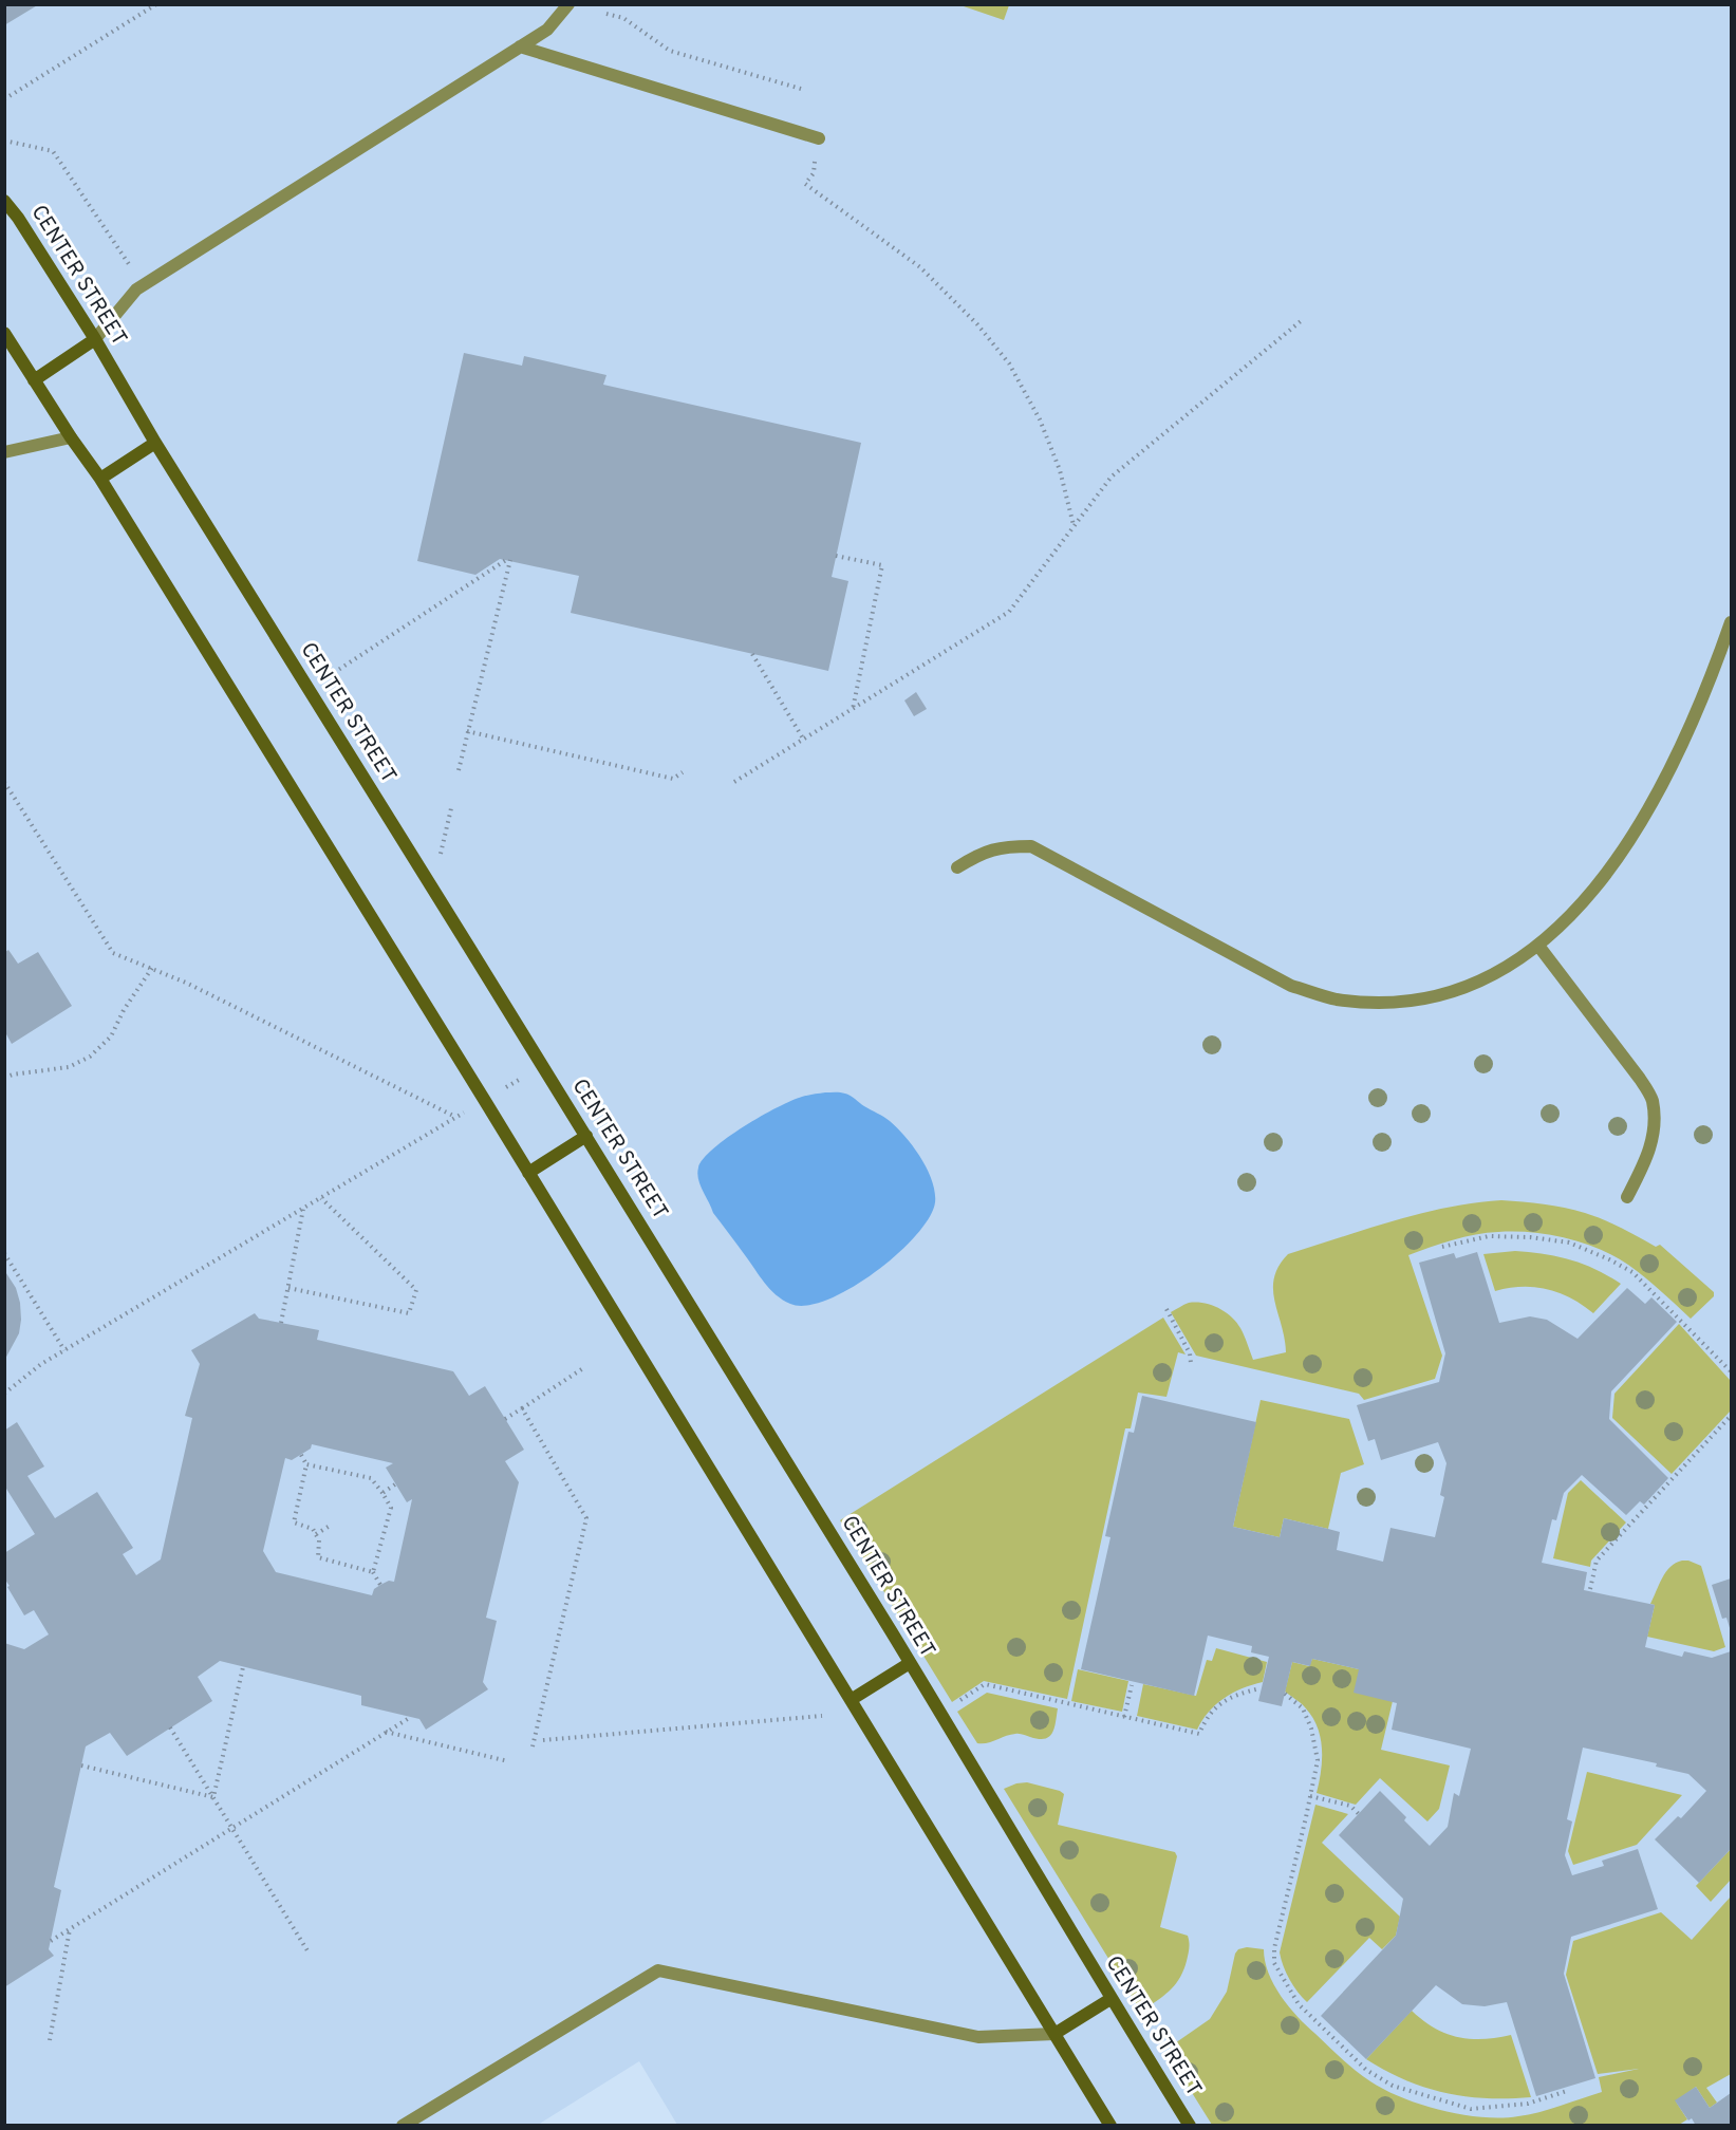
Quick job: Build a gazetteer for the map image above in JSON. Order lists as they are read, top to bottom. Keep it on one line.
{"streets":{"street":["CENTER STREET"]}}
